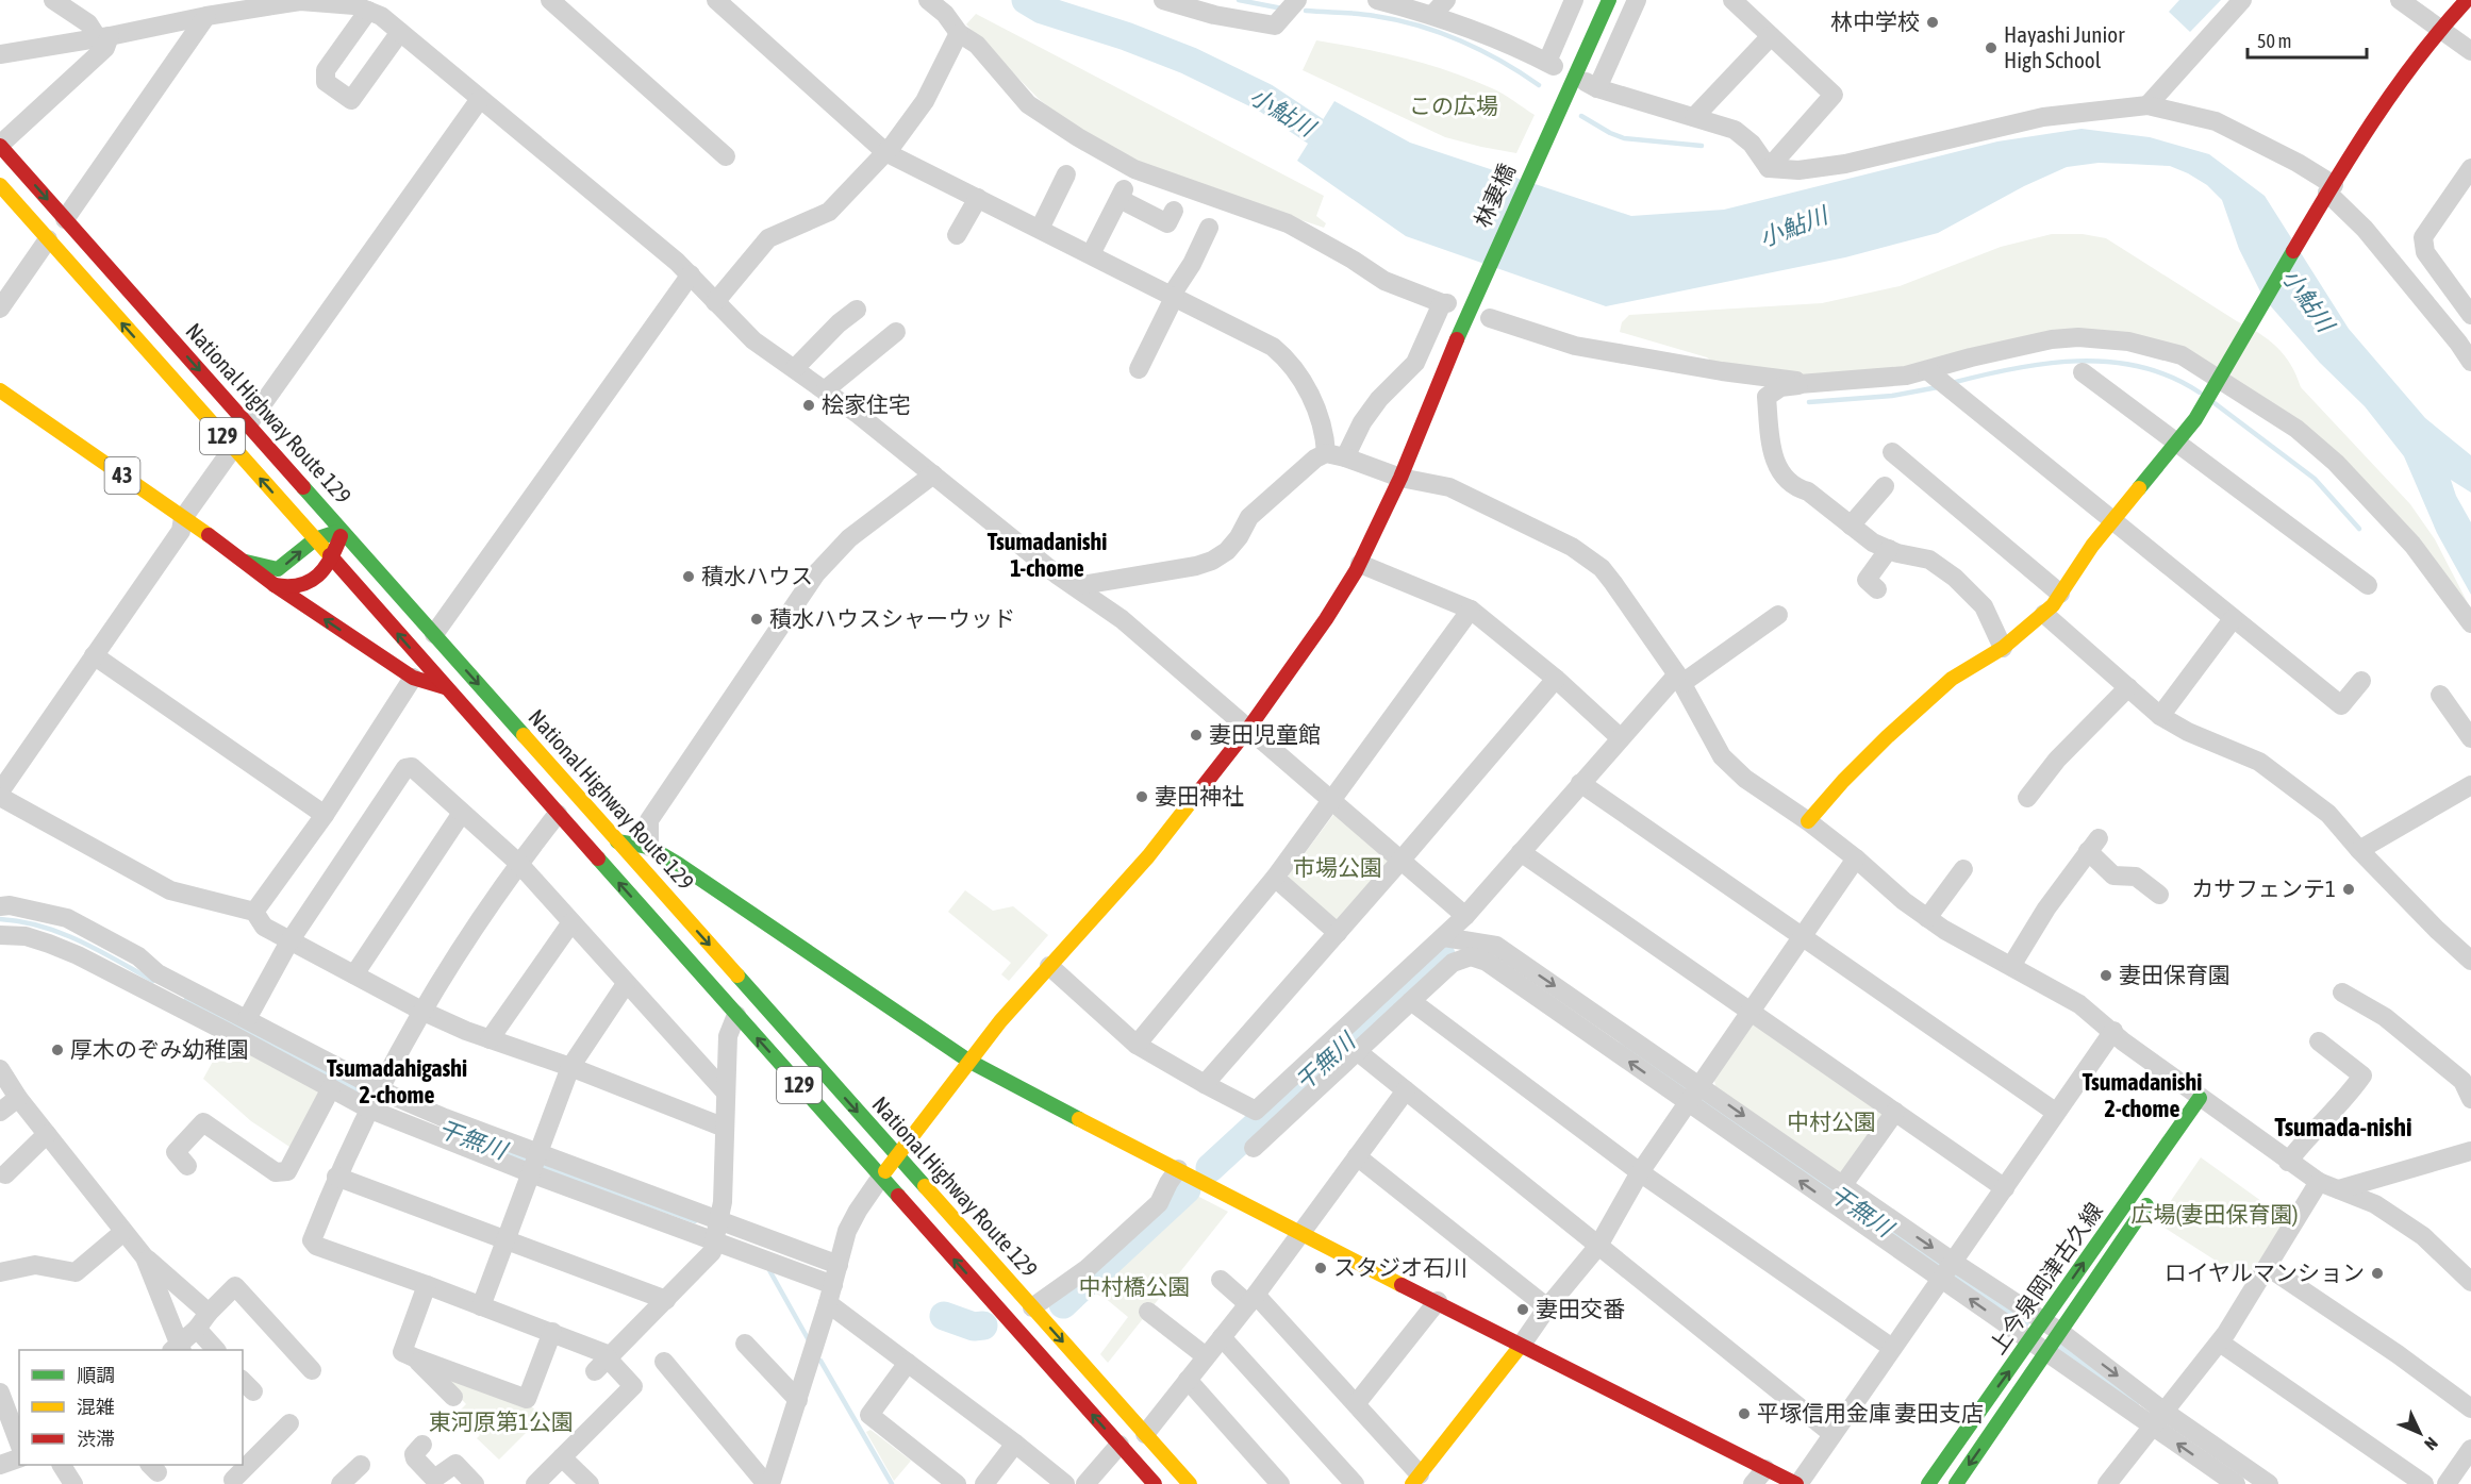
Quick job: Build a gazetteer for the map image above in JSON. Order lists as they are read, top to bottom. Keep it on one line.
{"streets":{"main road":["林妻橋","National Highway Route 129","129","43","上今泉岡津古久線"]},"crossings":[["林妻橋","National Highway Route 129"],["林妻橋","129"],["National Highway Route 129","43"],["129","43"]],"districts":["Tsumadanishi 1-chome","Tsumadahigashi 2-chome","Tsumadanishi 2-chome","Tsumada-nishi"],"water":["小鮎川","干無川"],"parks":["この広場","市場公園","中村公園","広場(妻田保育園)","中村橋公園","東河原第1公園"],"places":["林中学校","Hayashi Junior High School","桧家住宅","積水ハウス","積水ハウスシャーウッド","妻田児童館","妻田神社","カサフェンテ1","妻田保育園","厚木のぞみ幼稚園","スタジオ石川","ロイヤルマンション","妻田交番","平塚信用金庫 妻田支店"],"legend":["順調","混雑","渋滞"],"scale_bar":"50 m","north":"bottom right"}
